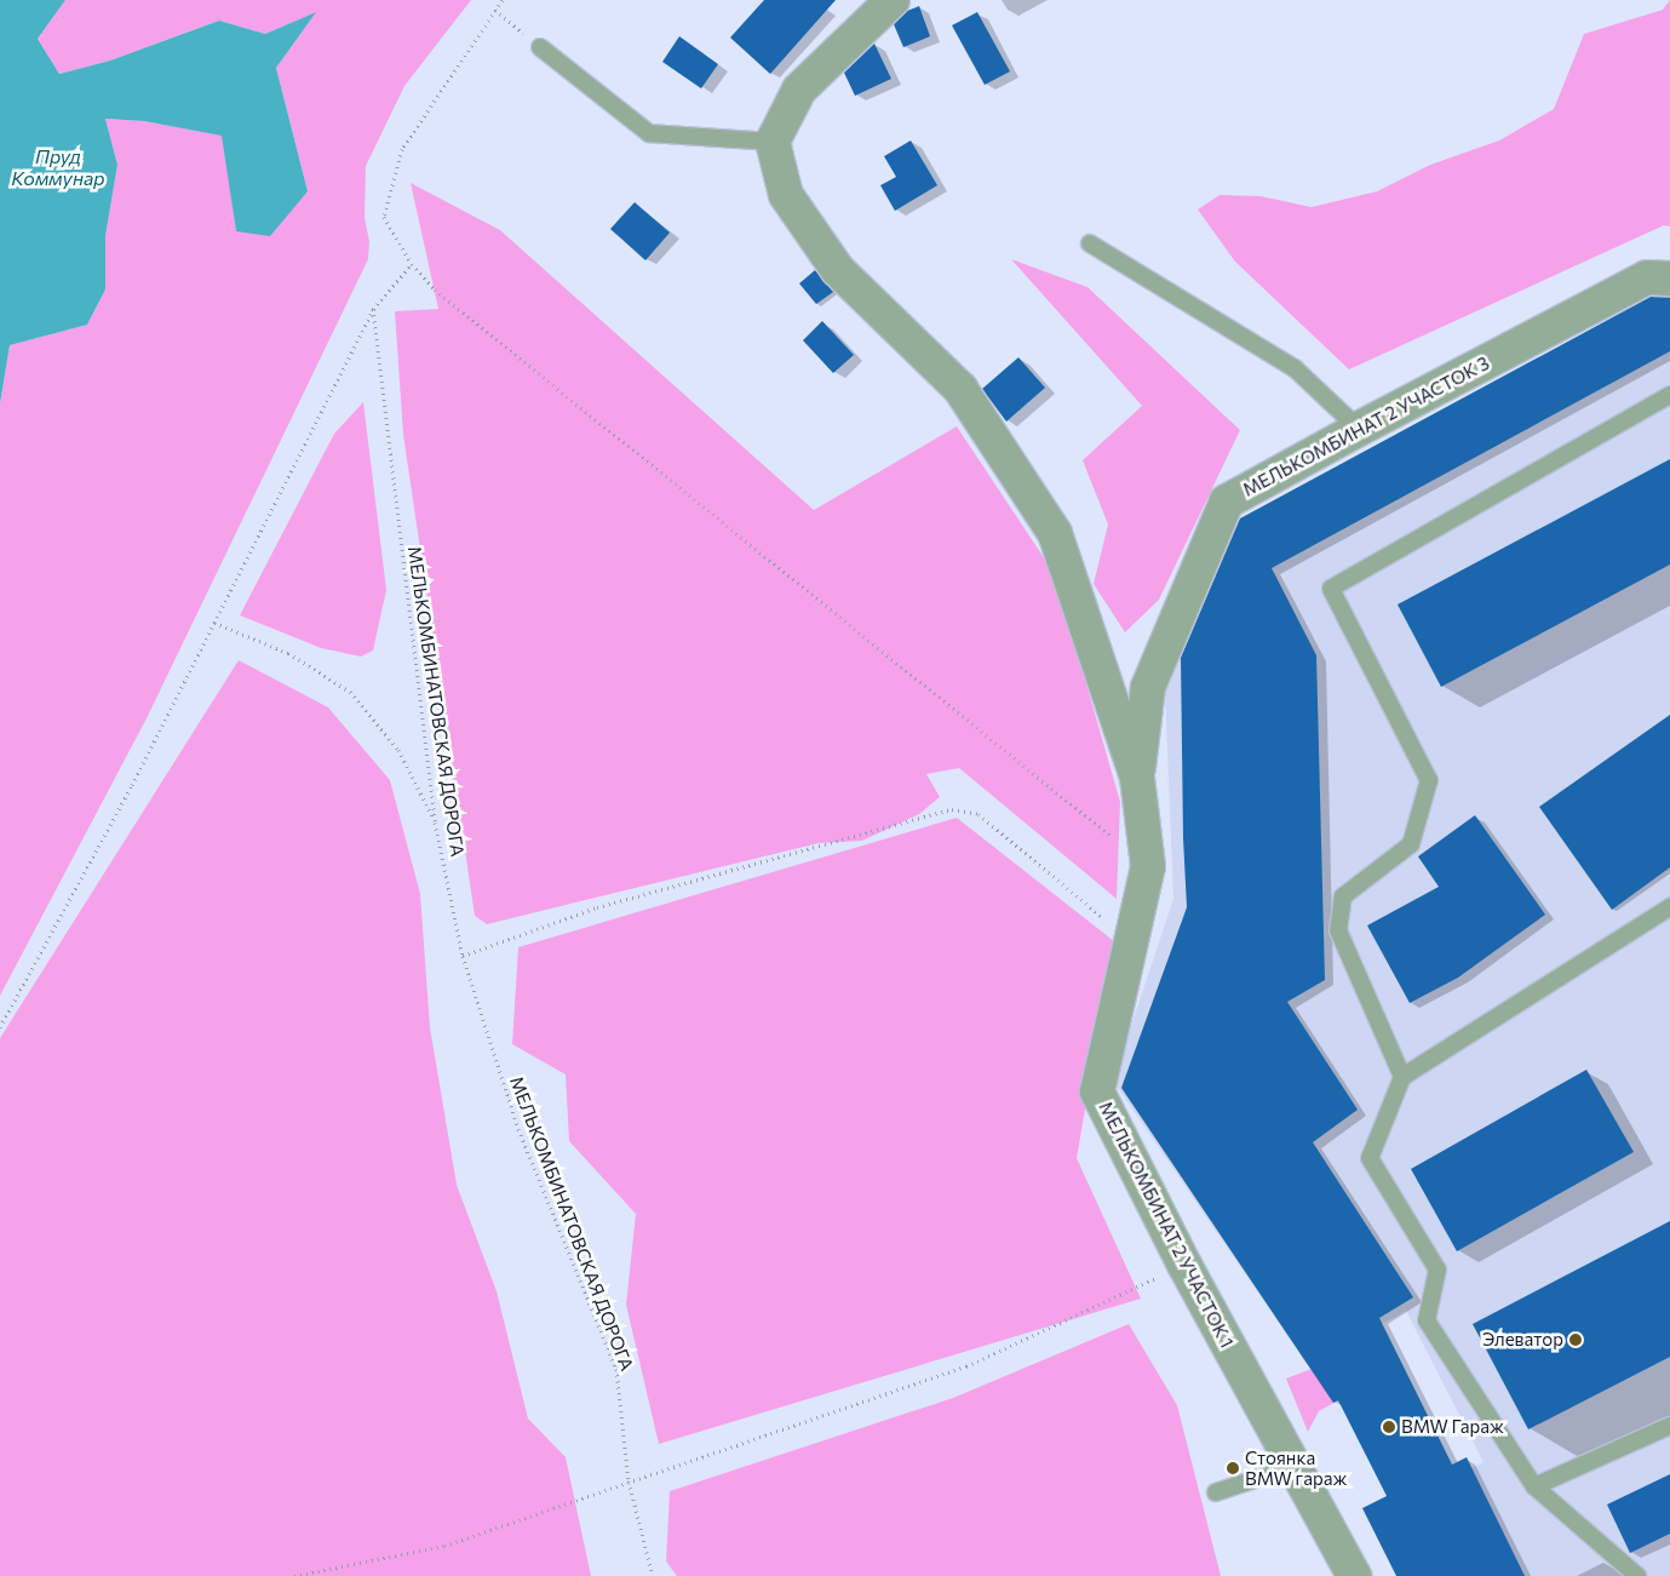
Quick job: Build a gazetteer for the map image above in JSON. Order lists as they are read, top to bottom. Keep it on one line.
{"streets":{"street":["МЕЛЬКОМБИНАТ 2 УЧАСТОК 3","МЕЛЬКОМБИНАТ 2 УЧАСТОК 1"],"path":["МЕЛЬКОМБИНАТОВСКАЯ ДОРОГА"]},"crossings":[["МЕЛЬКОМБИНАТ 2 УЧАСТОК 3","МЕЛЬКОМБИНАТ 2 УЧАСТОК 1"]],"water":["Пруд Коммунар"],"places":["Элеватор","BMW Гараж","Стоянка BMW гараж"]}
